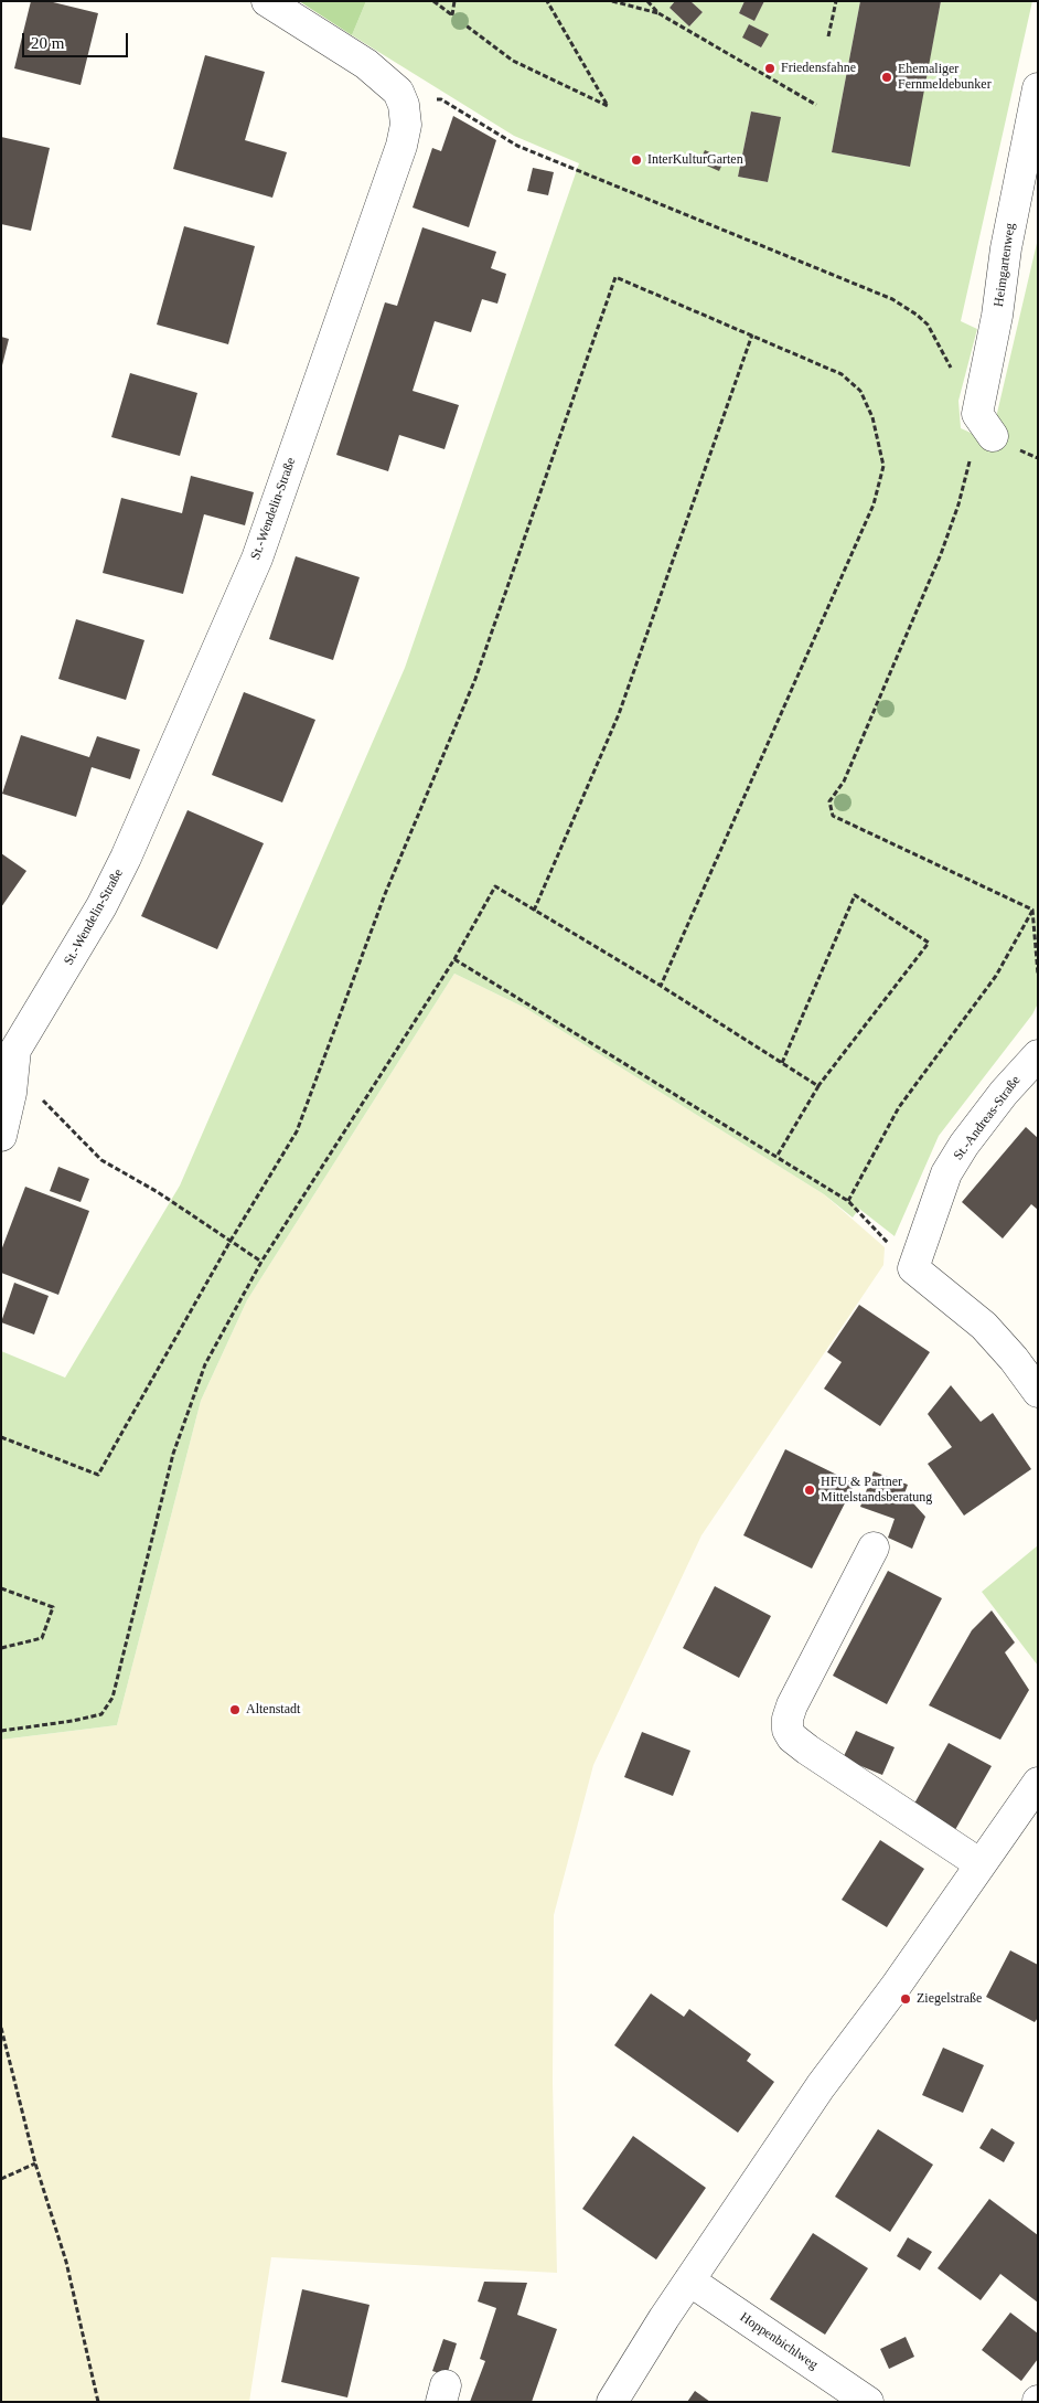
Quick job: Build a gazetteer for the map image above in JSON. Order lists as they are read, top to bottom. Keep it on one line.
{"streets":{"street":["Heimgartenweg","St.-Wendelin-Straße","St.-Andreas-Straße","Hoppenbichlweg"]},"places":["Friedensfahne","Ehemaliger Fernmeldebunker","InterKulturGarten","HFU & Partner Mittelstandsberatung","Altenstadt","Ziegelstraße"],"scale_bar":"20 m"}
